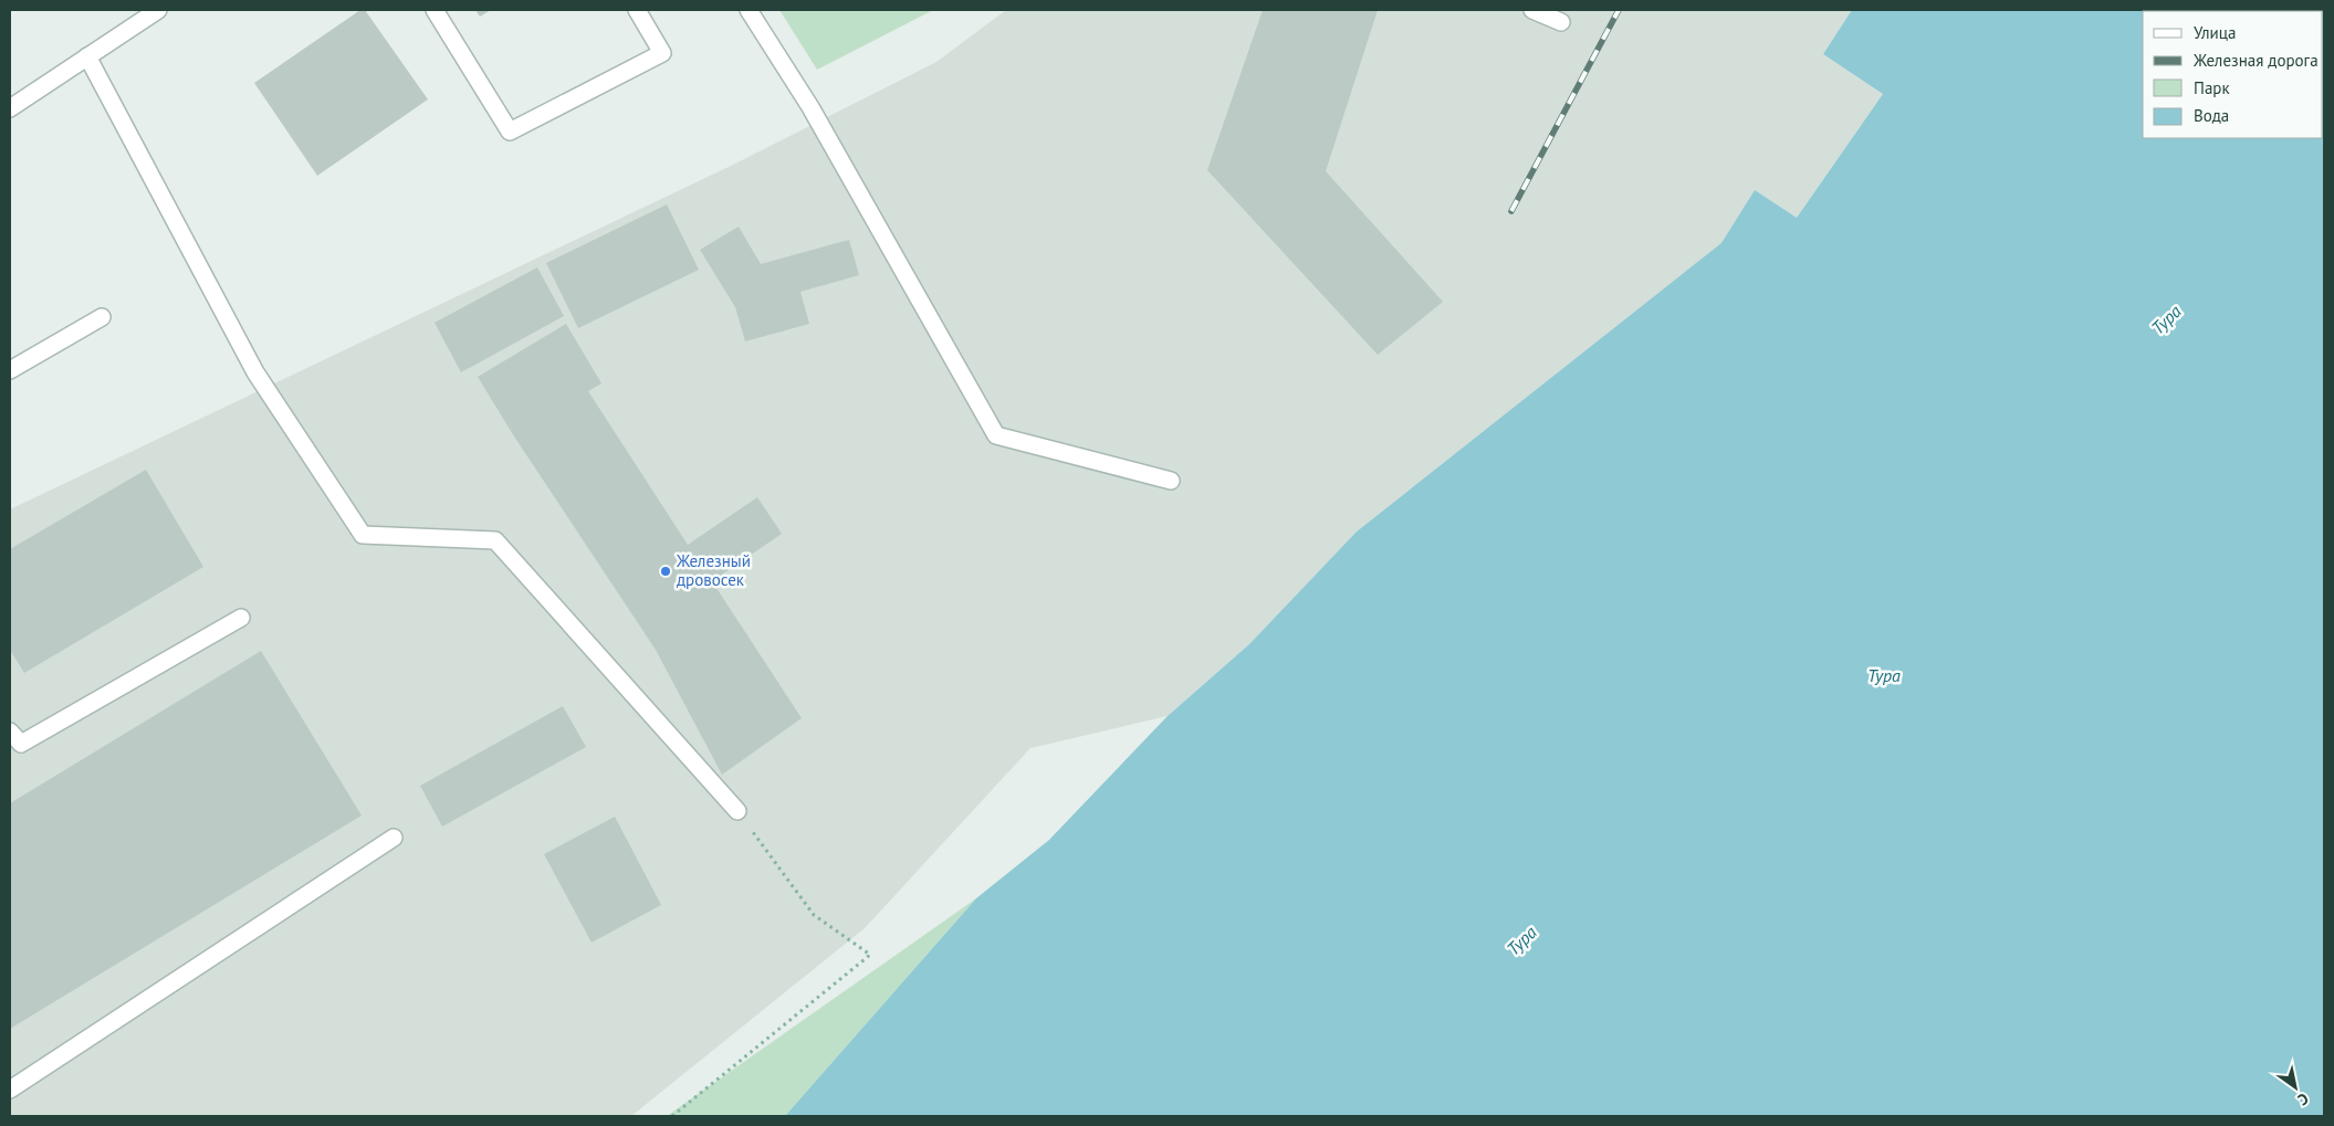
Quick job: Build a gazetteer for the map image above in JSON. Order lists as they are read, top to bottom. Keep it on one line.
{"water":["Тура"],"places":["Железный дровосек"],"legend":["Улица","Железная дорога","Парк","Вода"],"north":"bottom right"}
